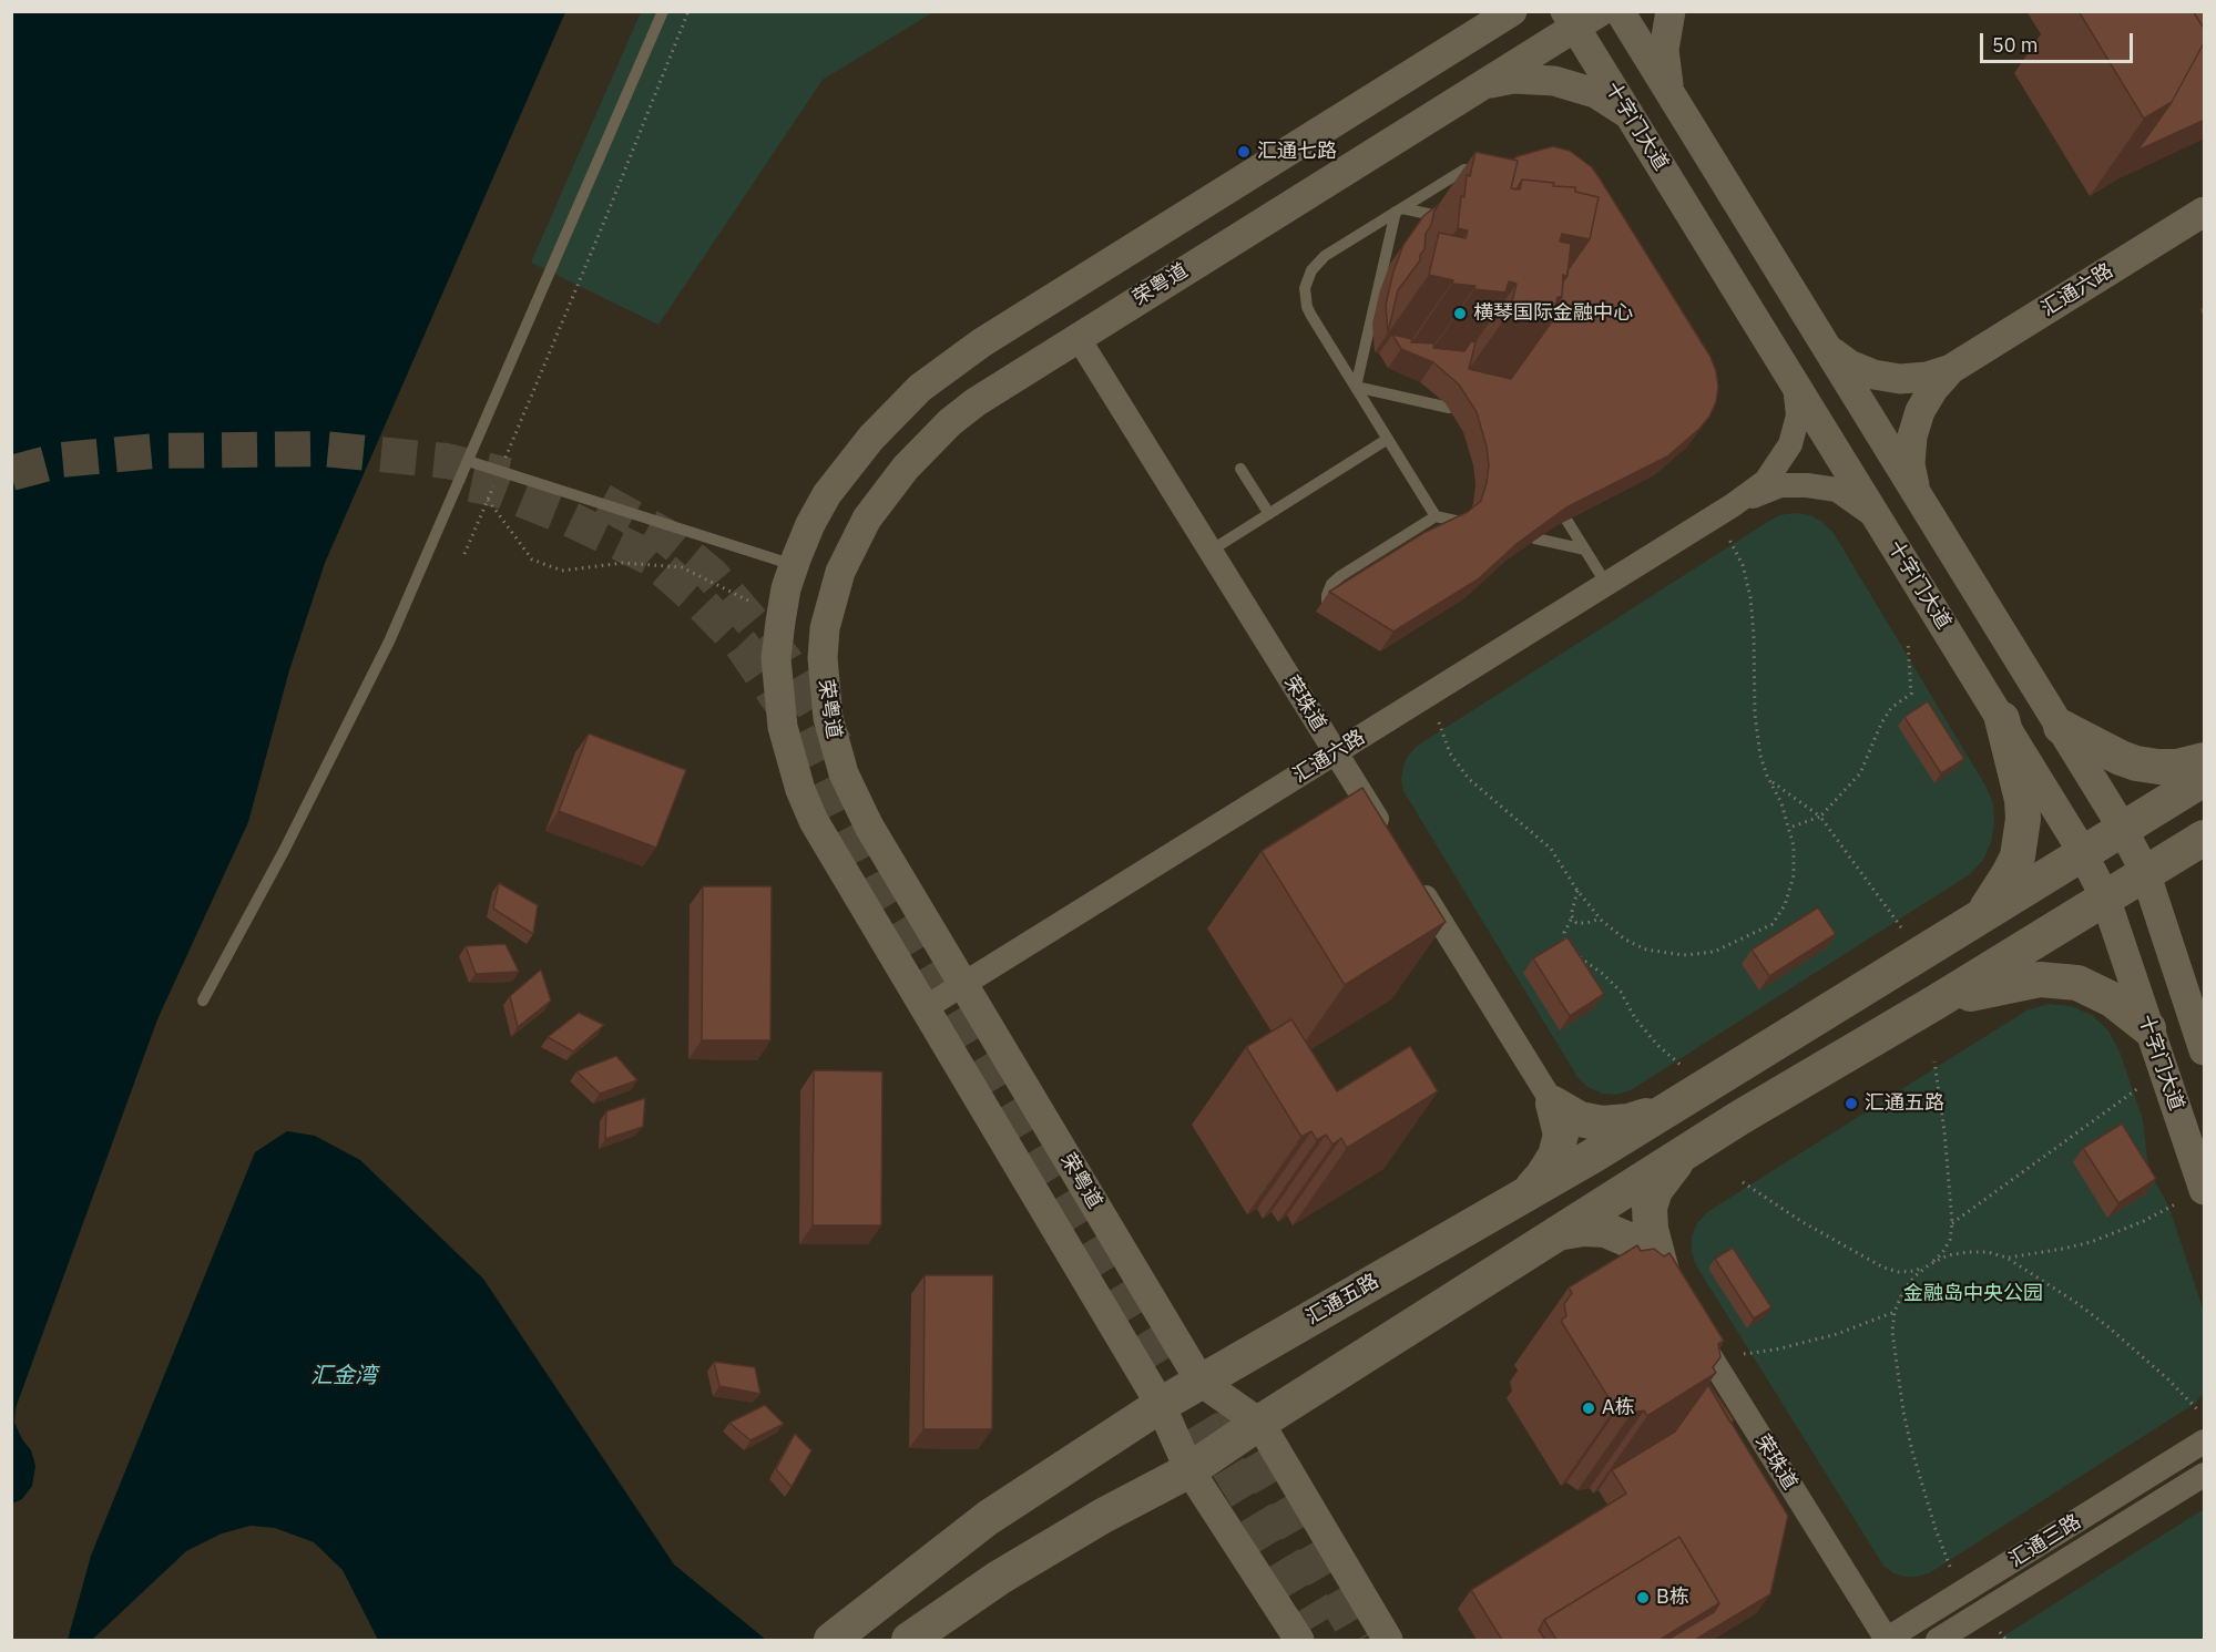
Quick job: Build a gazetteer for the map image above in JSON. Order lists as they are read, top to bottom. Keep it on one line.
{"streets":{"main road":["汇通五路"],"street":["十字门大道","荣粤道","汇通六路","荣珠道","汇通三路"]},"crossings":[["十字门大道","荣粤道"],["十字门大道","汇通六路"],["十字门大道","汇通五路"],["荣粤道","汇通六路"],["荣粤道","荣珠道"],["荣粤道","汇通五路"],["汇通六路","荣珠道"],["荣珠道","汇通三路"]],"water":["汇金湾"],"parks":["金融岛中央公园"],"places":["汇通七路","横琴国际金融中心","汇通五路","A栋","B栋"],"scale_bar":"50 m"}
